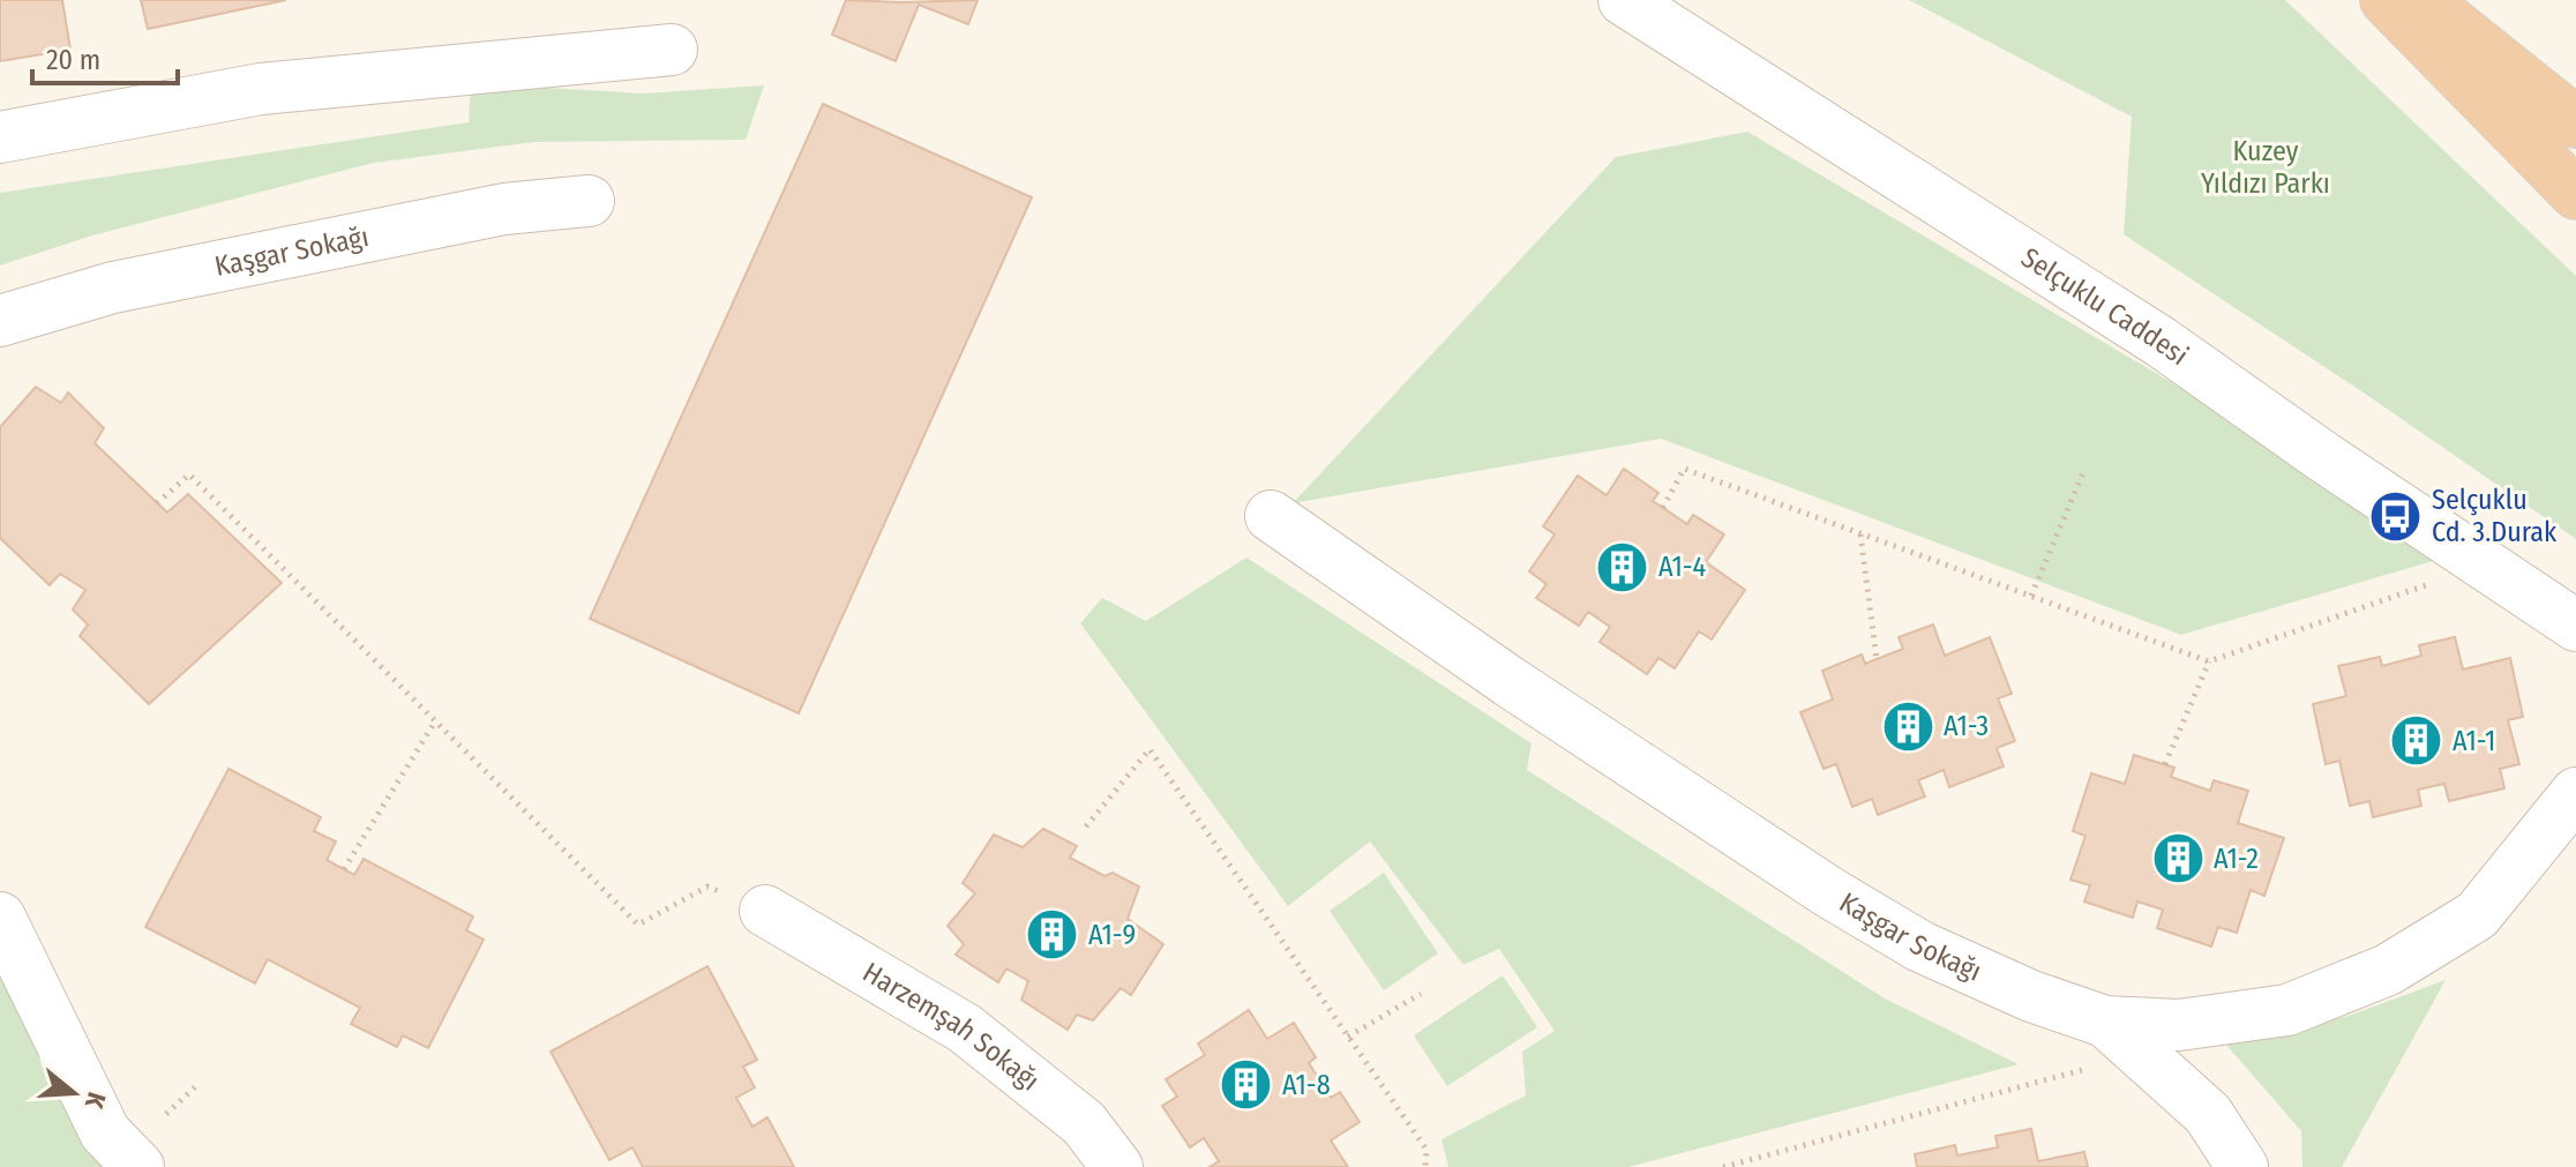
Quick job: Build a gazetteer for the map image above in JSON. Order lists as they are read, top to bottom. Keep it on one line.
{"streets":{"street":["Kaşgar Sokağı","Selçuklu Caddesi","Harzemşah Sokağı"]},"parks":["Kuzey Yıldızı Parkı"],"places":{"bus stop":["Selçuklu Cd. 3.Durak"],"building":["A1-4","A1-3","A1-1","A1-2","A1-9","A1-8"]},"scale_bar":"20 m","north":"right"}
